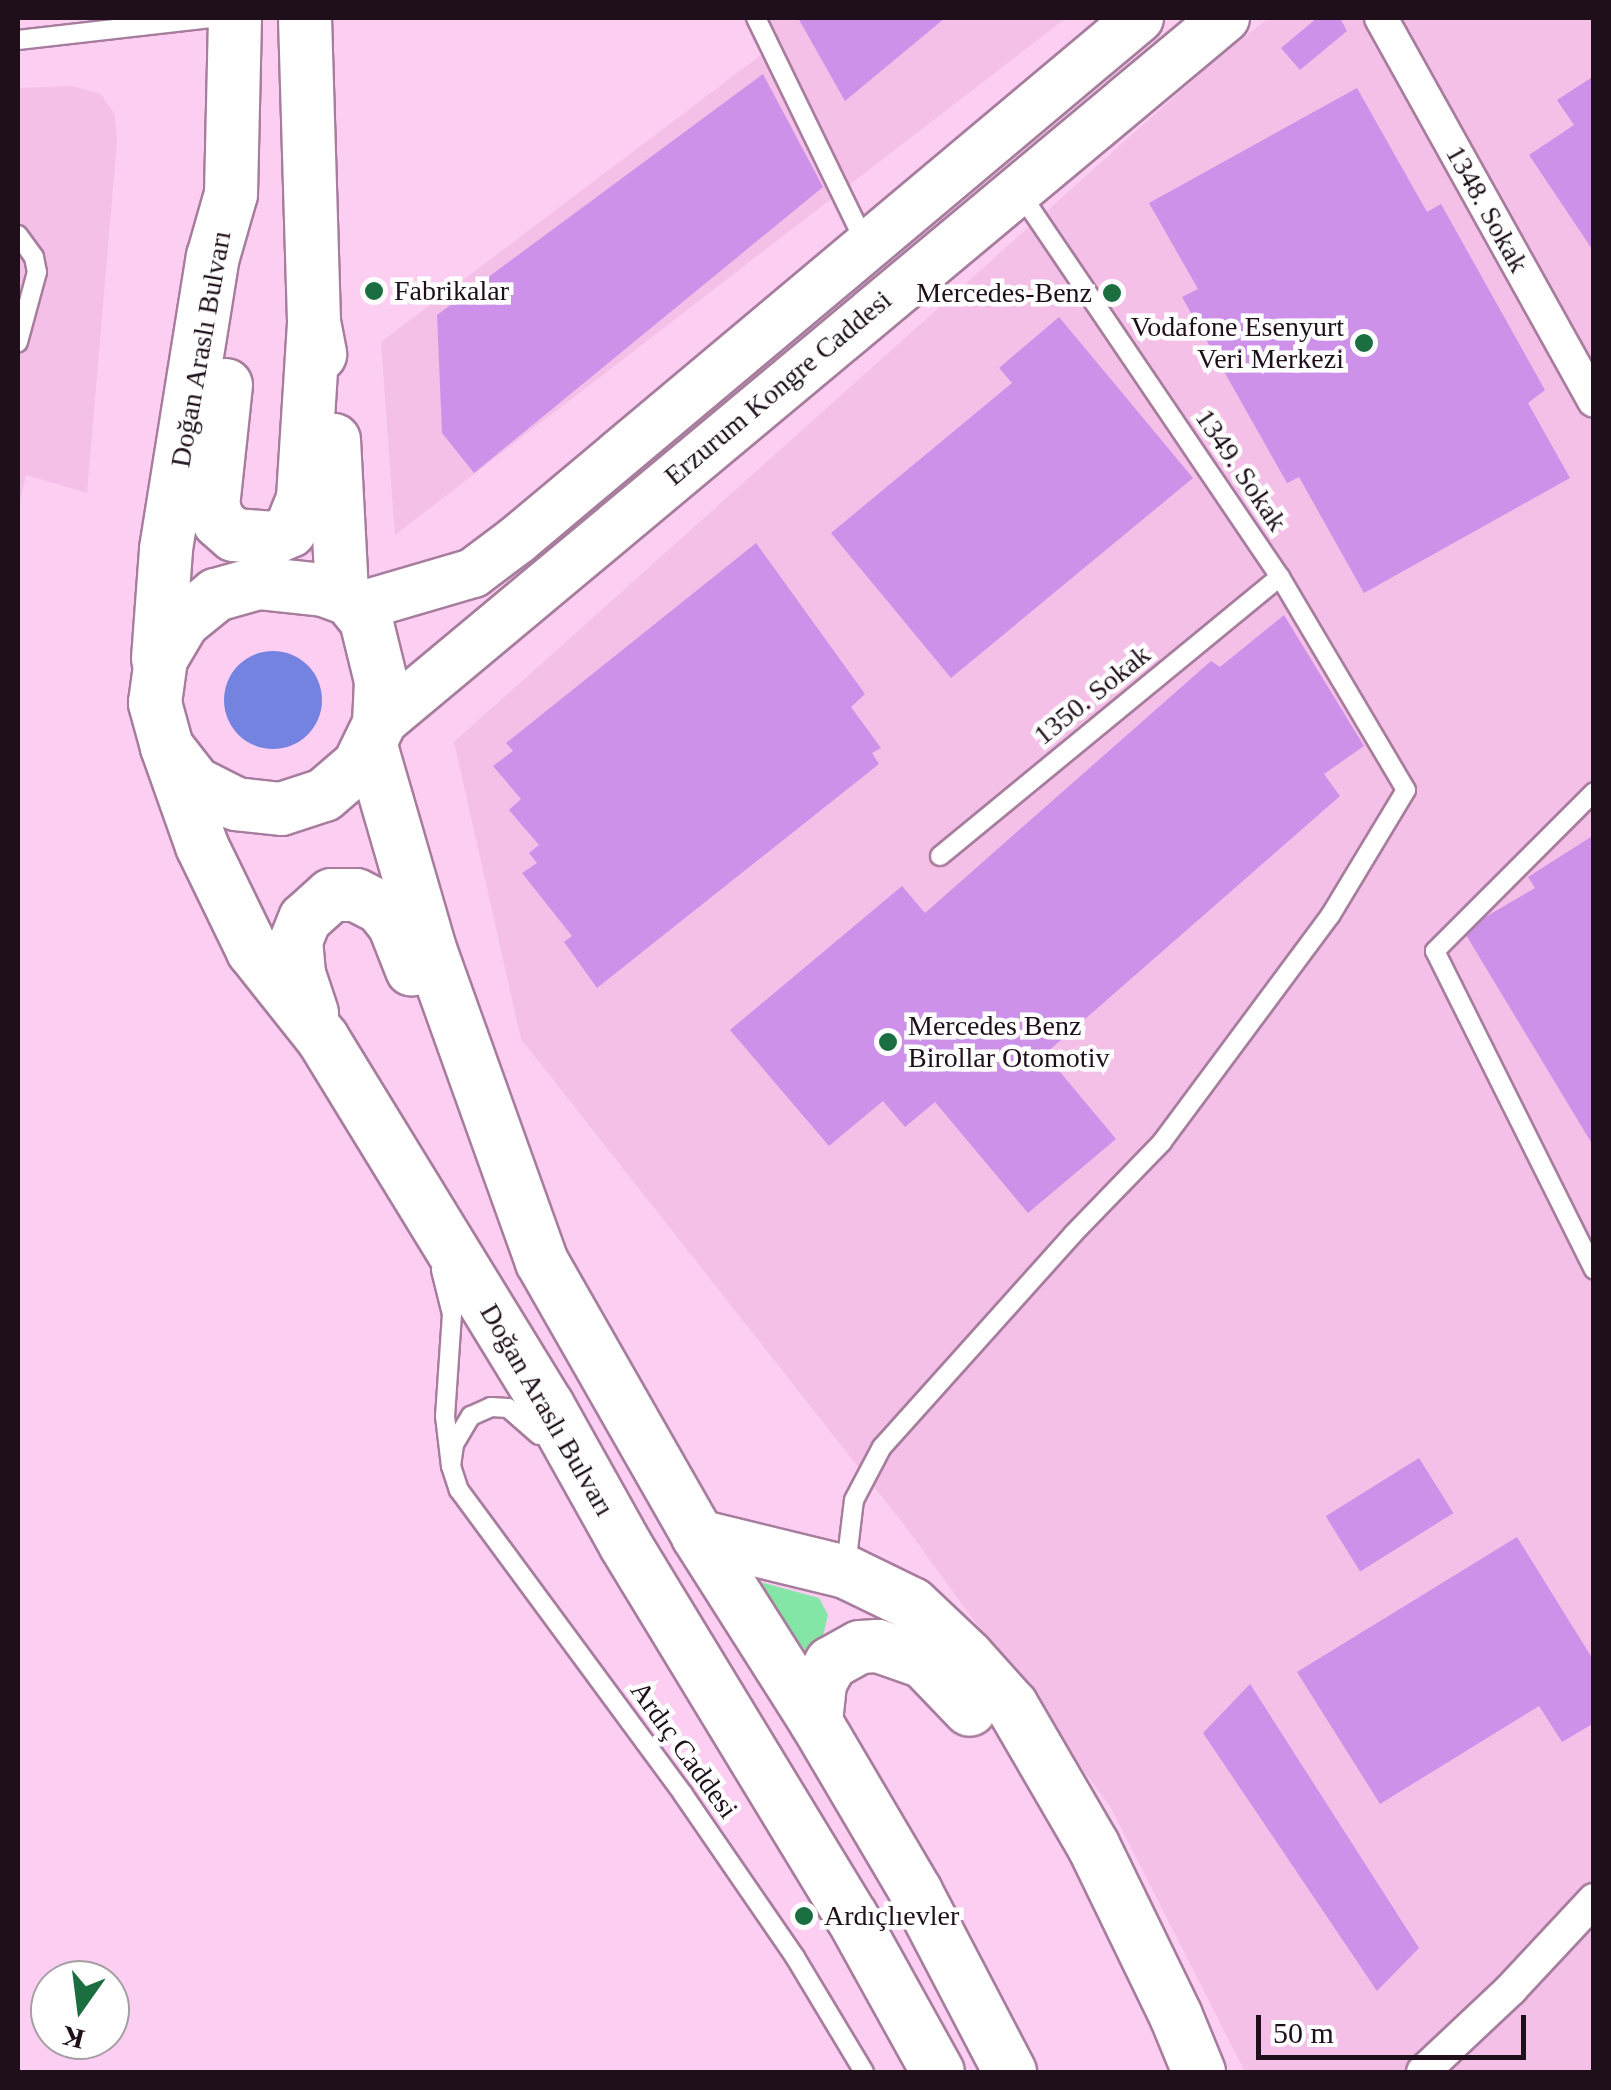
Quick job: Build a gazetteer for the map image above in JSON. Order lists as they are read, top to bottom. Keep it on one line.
{"streets":{"main road":["Doğan Araslı Bulvarı","Erzurum Kongre Caddesi"],"street":["1348. Sokak"],"lane":["1349. Sokak","1350. Sokak","Ardıç Caddesi"]},"crossings":[["Doğan Araslı Bulvarı","Erzurum Kongre Caddesi"],["Erzurum Kongre Caddesi","1349. Sokak"],["1349. Sokak","1350. Sokak"]],"places":["Fabrikalar","Mercedes-Benz","Vodafone Esenyurt Veri Merkezi","Mercedes Benz Birollar Otomotiv","Ardıçlıevler"],"scale_bar":"50 m","north":"bottom"}
